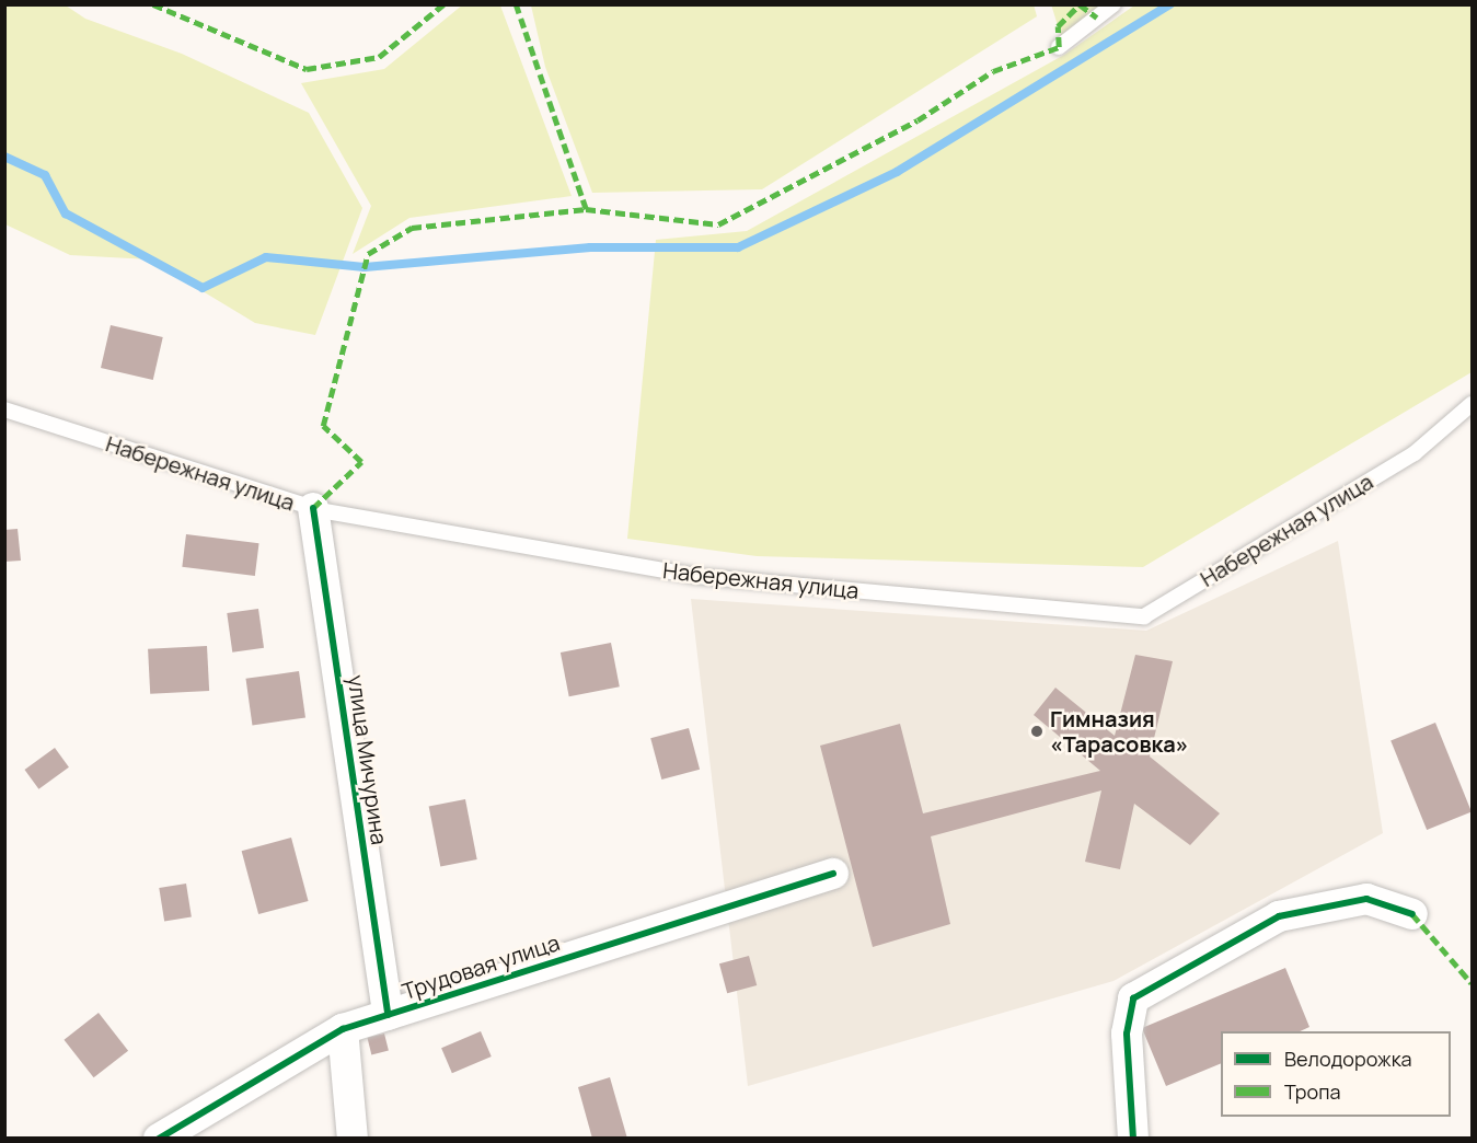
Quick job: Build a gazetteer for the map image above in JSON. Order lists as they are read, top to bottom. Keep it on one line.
{"streets":{"street":["улица Мичурина","Трудовая улица"],"lane":["Набережная улица"]},"crossings":[["Набережная улица","улица Мичурина"],["улица Мичурина","Трудовая улица"]],"places":["Гимназия «Тарасовка»"],"legend":["Велодорожка","Тропа"]}
